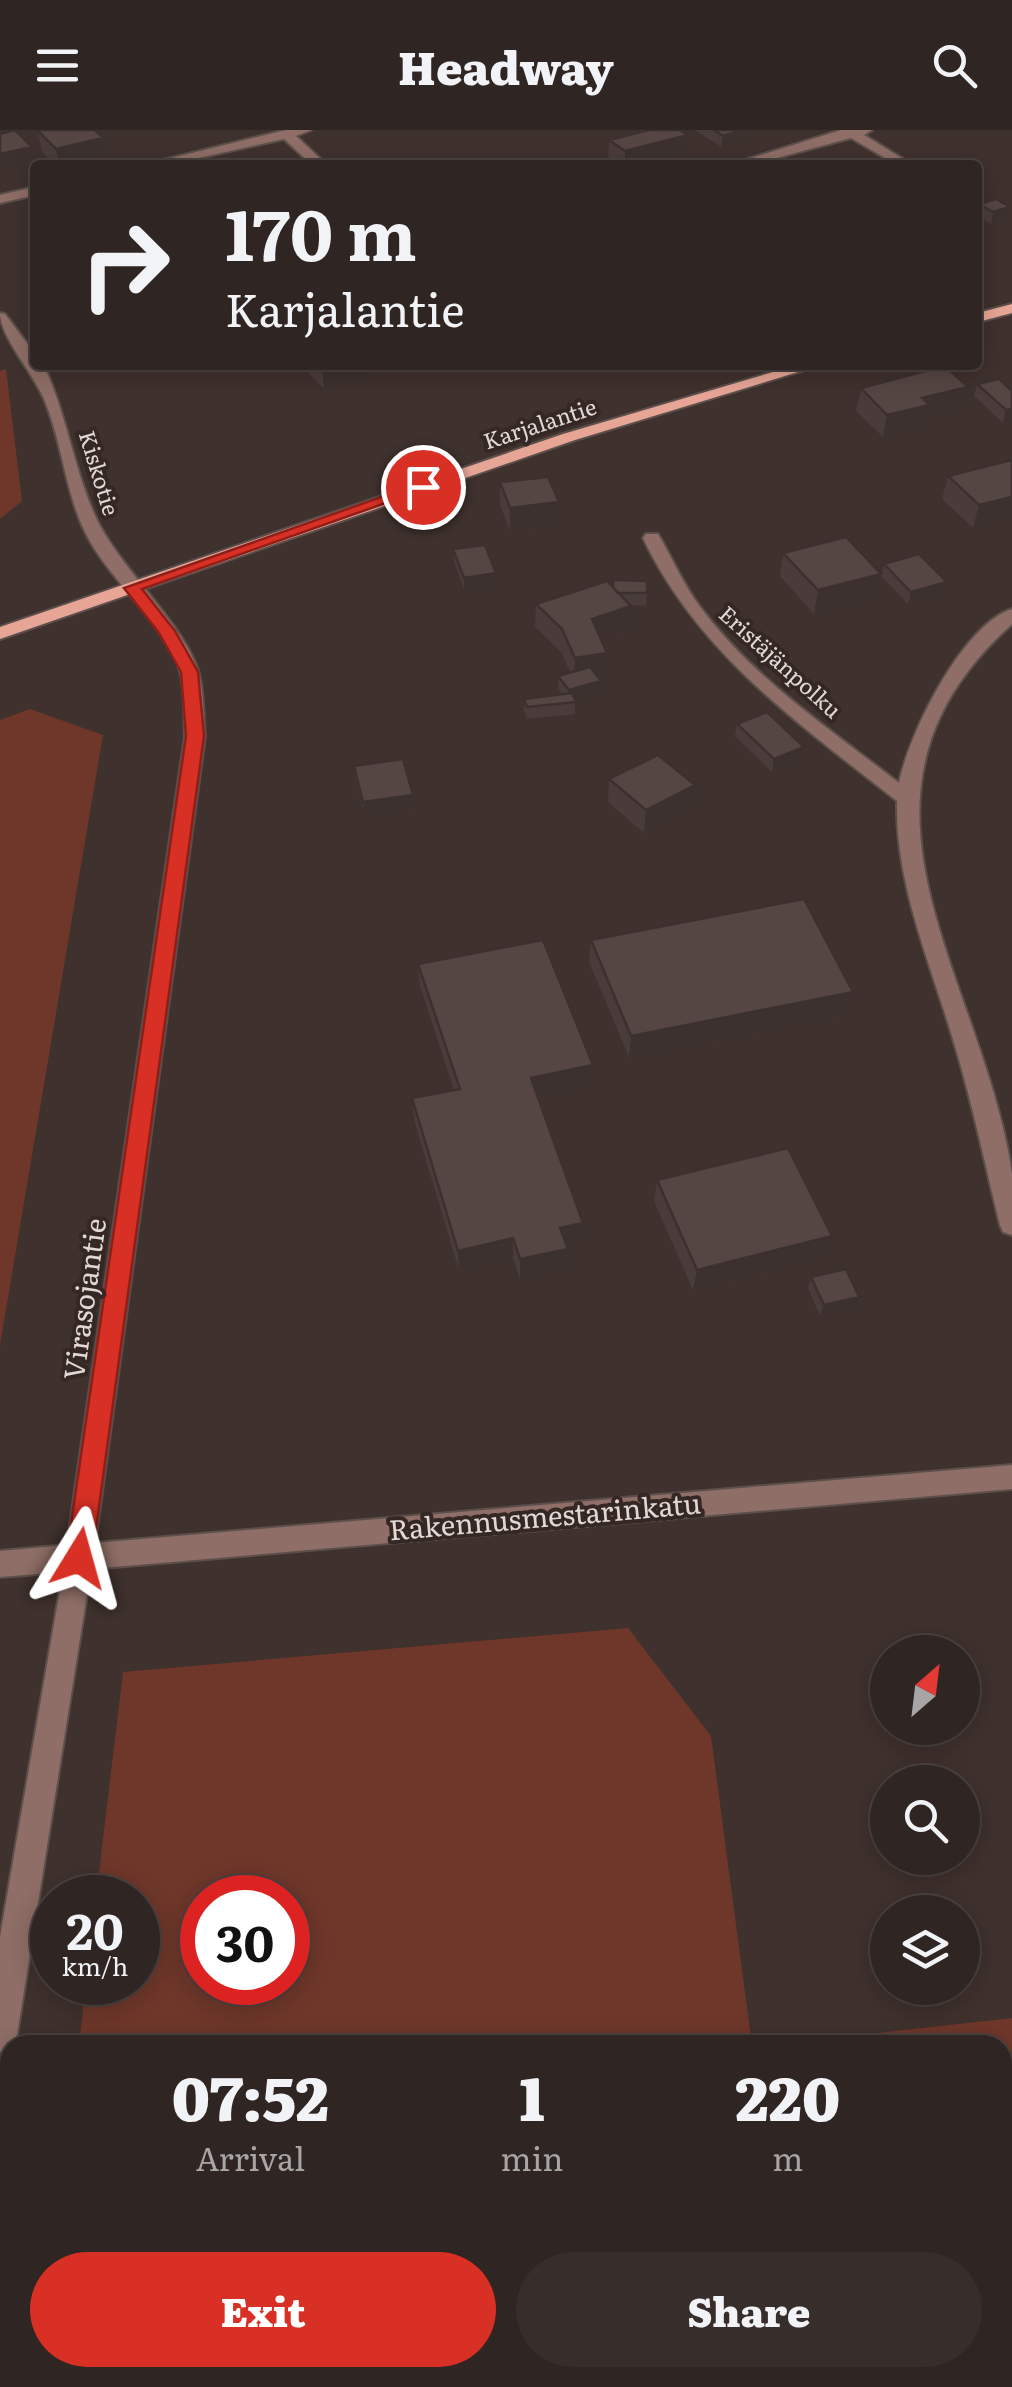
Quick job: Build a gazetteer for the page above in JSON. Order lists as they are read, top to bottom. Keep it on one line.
{"streets":{"main road":["Karjalantie"],"street":["Kiskotie","Eristäjänpolku","Virasojantie","Rakennusmestarinkatu"]},"crossings":[["Karjalantie","Kiskotie"],["Karjalantie","Virasojantie"],["Kiskotie","Virasojantie"],["Virasojantie","Rakennusmestarinkatu"]],"north":"top right","page":{"header":"Headway","turn":["170 m","Karjalantie"],"speed":"20 km/h","limit":"30","eta":["07:52","Arrival","1","min","220","m"],"buttons":["Exit","Share"]}}
